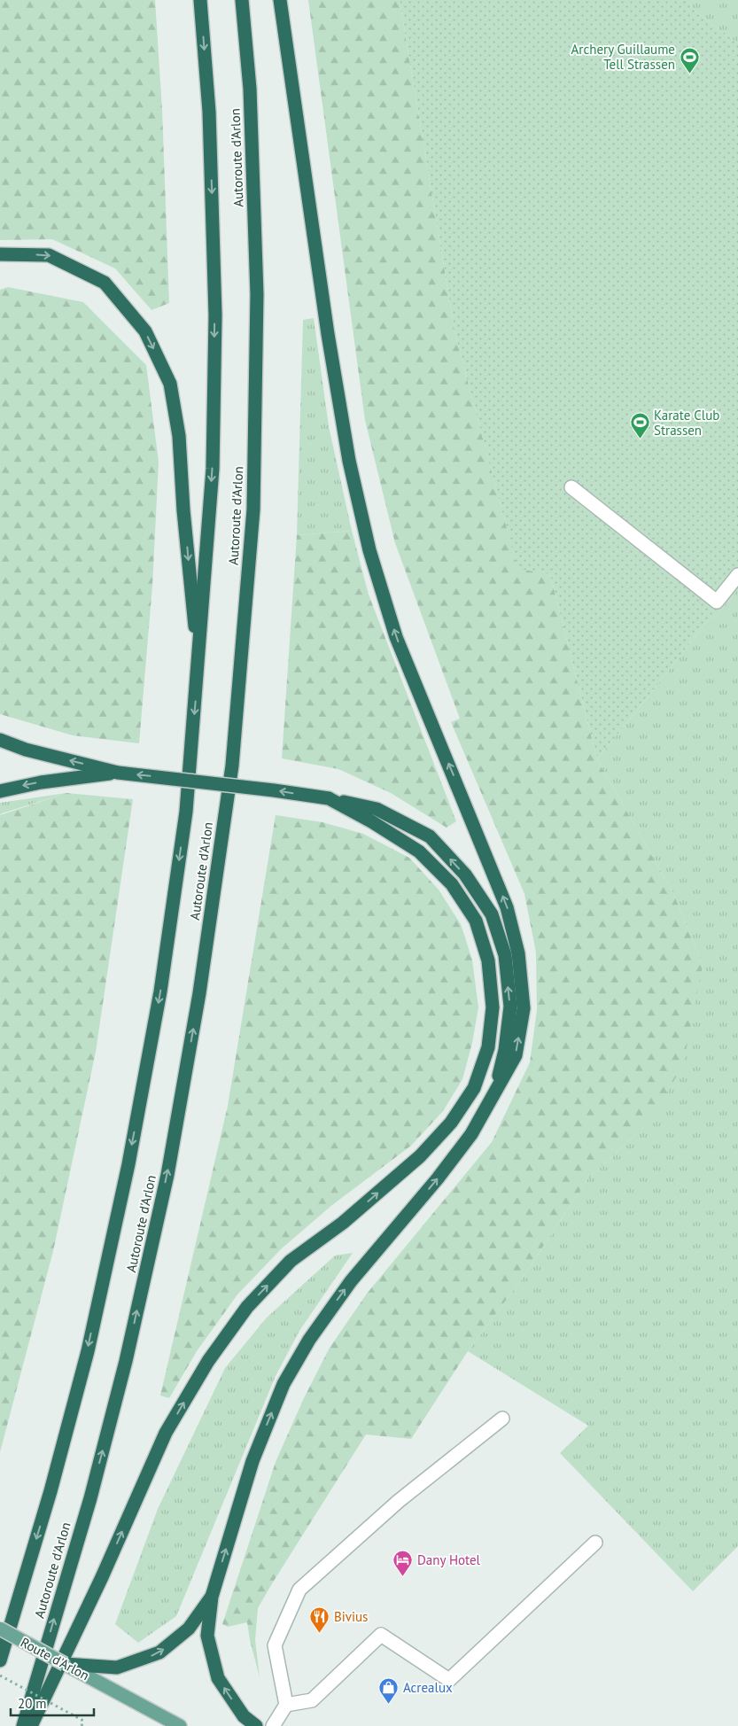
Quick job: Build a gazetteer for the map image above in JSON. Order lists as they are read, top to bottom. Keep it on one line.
{"streets":{"highway":["Autoroute d'Arlon"],"main road":["Route d'Arlon"]},"places":{"sports":["Archery Guillaume Tell Strassen","Karate Club Strassen"],"hotel":["Dany Hotel"],"restaurant":["Bivius"],"shop":["Acrealux"]},"scale_bar":"20 m"}
